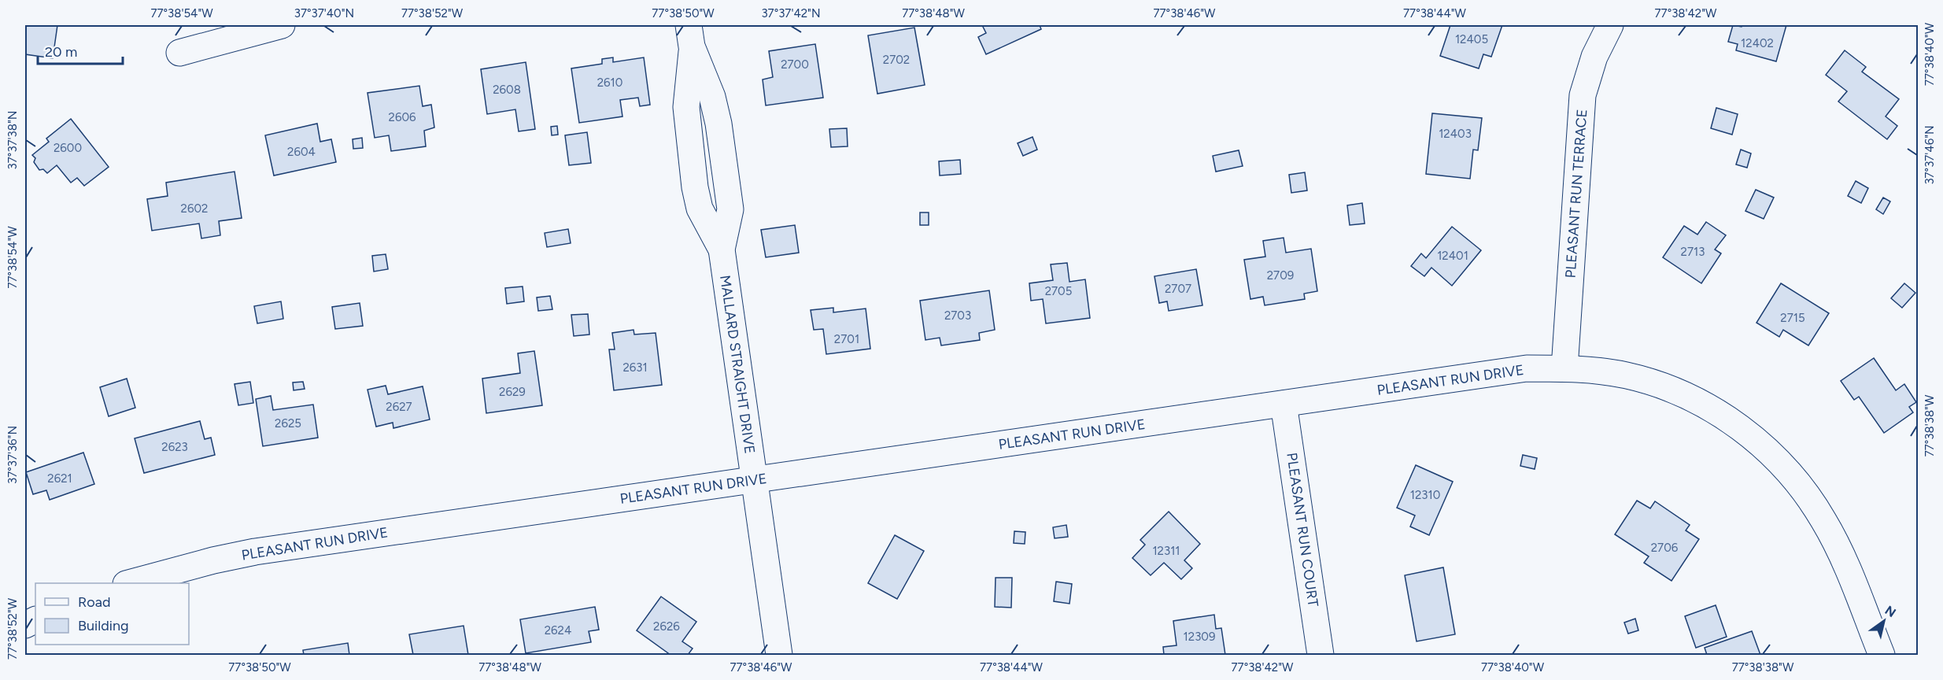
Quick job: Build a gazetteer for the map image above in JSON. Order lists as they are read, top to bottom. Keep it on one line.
{"streets":{"street":["PLEASANT RUN TERRACE","MALLARD STRAIGHT DRIVE","PLEASANT RUN DRIVE","PLEASANT RUN COURT"]},"crossings":[["PLEASANT RUN TERRACE","PLEASANT RUN DRIVE"],["MALLARD STRAIGHT DRIVE","PLEASANT RUN DRIVE"],["PLEASANT RUN DRIVE","PLEASANT RUN COURT"]],"house_numbers":["12405","12402","2702","2700","2610","2608","2606","12403","2600","2604","2602","2713","12401","2709","2707","2705","2703","2715","2701","2631","2629","2627","2625","2623","2621","12310","2706","12311","2626","2624","12309"],"legend":["Road","Building"],"scale_bar":"20 m","north":"top right","coordinates":["77°38'54\"W","37°37'40\"N","77°38'52\"W","77°38'50\"W","37°37'42\"N","77°38'48\"W","77°38'46\"W","77°38'44\"W","77°38'42\"W","77°38'40\"W","37°37'38\"N","37°37'46\"N","77°38'38\"W","37°37'36\"N"]}
